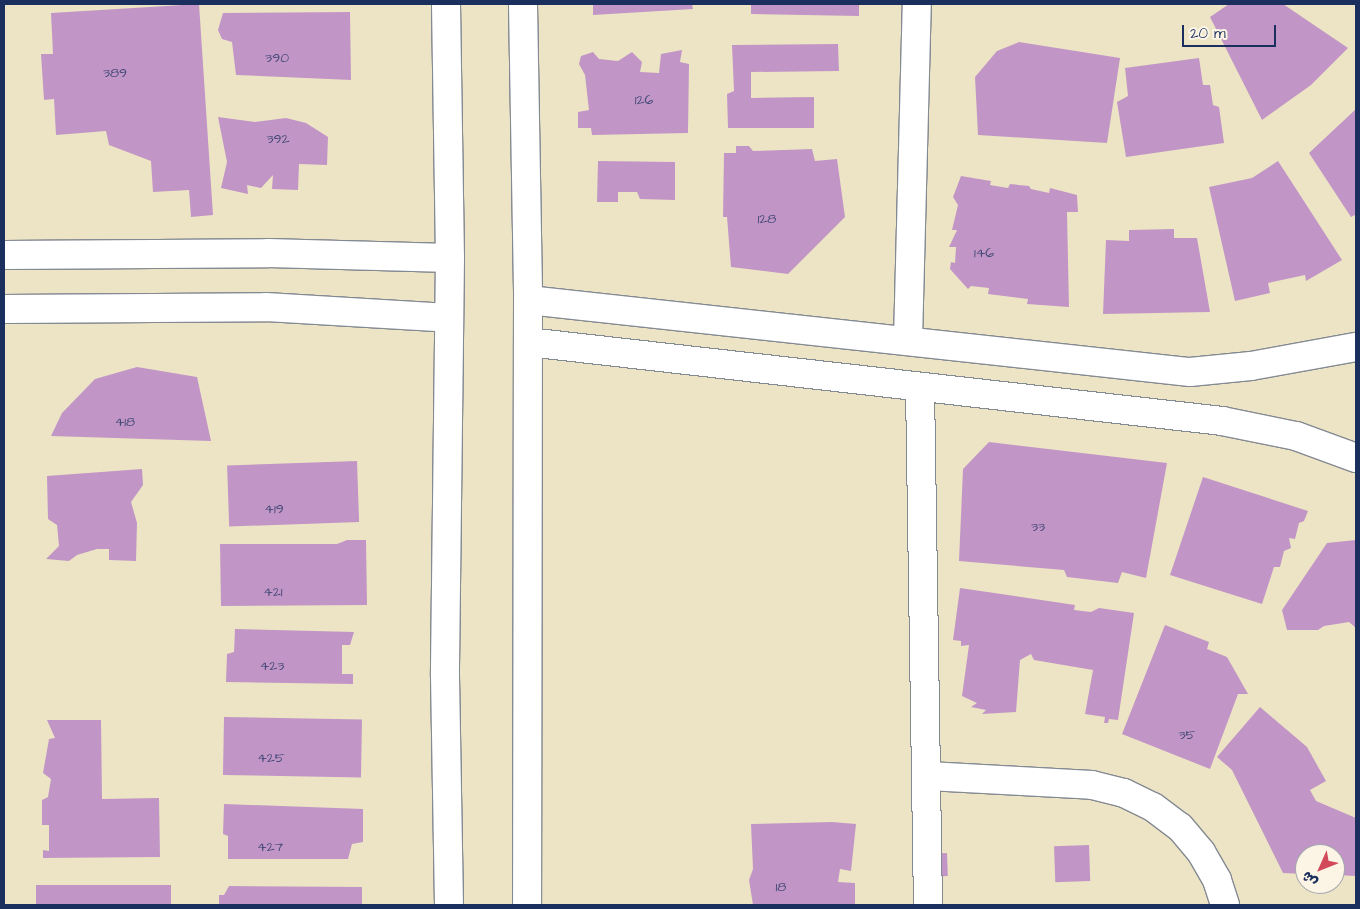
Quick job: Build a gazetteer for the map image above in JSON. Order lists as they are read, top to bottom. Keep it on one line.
{"house_numbers":["390","389","126","392","128","146","418","419","33","421","423","35","425","427","18"],"scale_bar":"20 m","north":"bottom left"}
